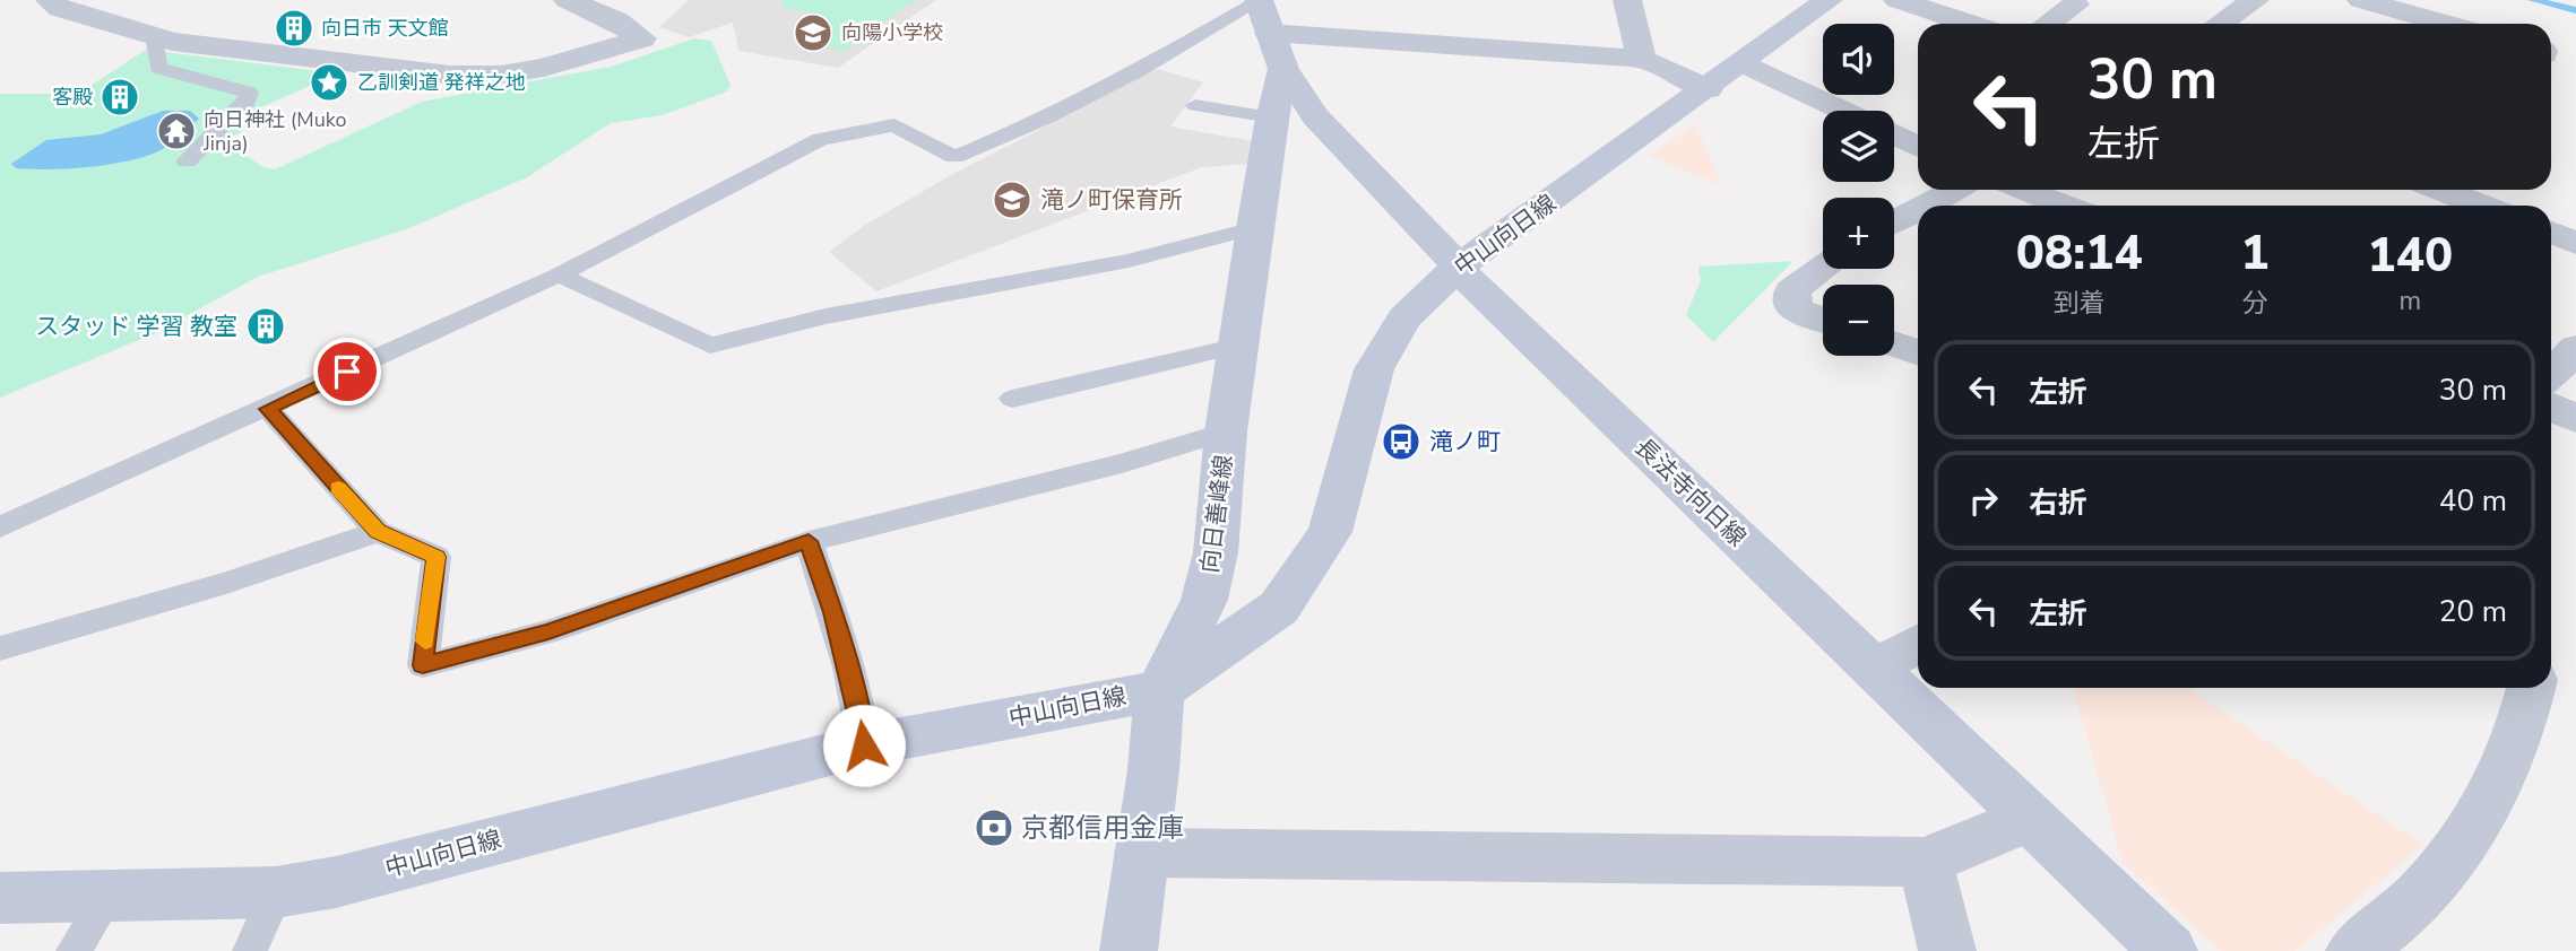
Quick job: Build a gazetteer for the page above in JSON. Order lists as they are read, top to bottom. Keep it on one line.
{"streets":{"main road":["中山向日線","長法寺向日線","向日善峰線"]},"crossings":[["中山向日線","長法寺向日線"],["中山向日線","向日善峰線"],["長法寺向日線","向日善峰線"]],"places":{"building":["向日市 天文館","客殿","スタッド 学習 教室"],"school or university":["向陽小学校","滝ノ町保育所"],"place":["乙訓剣道 発祥之地"],"temple":["向日神社 (Muko Jinja)"],"bus stop":["滝ノ町"],"bank":["京都信用金庫"]},"page":{"map_buttons":["+","−"],"turn":["30 m","左折"],"eta":["08:14","到着","1","分","140","m"],"list":[{"name":"左折","value":"30 m"},{"name":"右折","value":"40 m"},{"name":"左折","value":"20 m"}]}}
